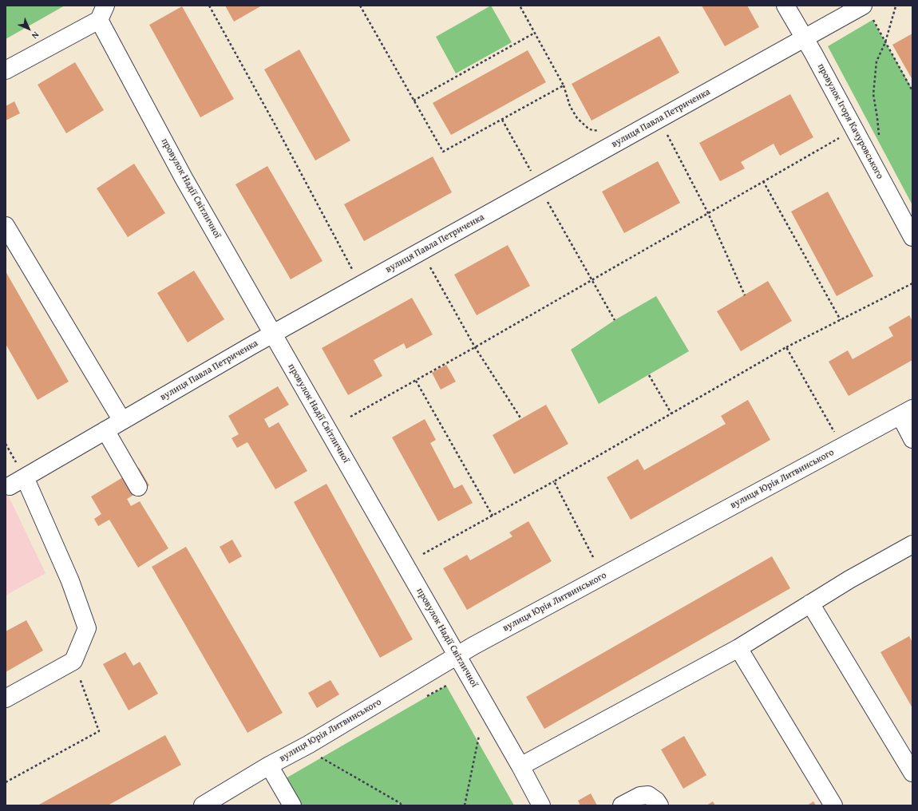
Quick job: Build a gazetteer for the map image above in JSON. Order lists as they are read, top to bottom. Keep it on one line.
{"streets":{"street":["вулиця Павла Петриченка","провулок Ігоря Качуровського","провулок Надії Світличної","вулиця Юрія Литвинського"]},"crossings":[["вулиця Павла Петриченка","провулок Ігоря Качуровського"],["вулиця Павла Петриченка","провулок Надії Світличної"],["провулок Надії Світличної","вулиця Юрія Литвинського"]],"north":"bottom right"}
